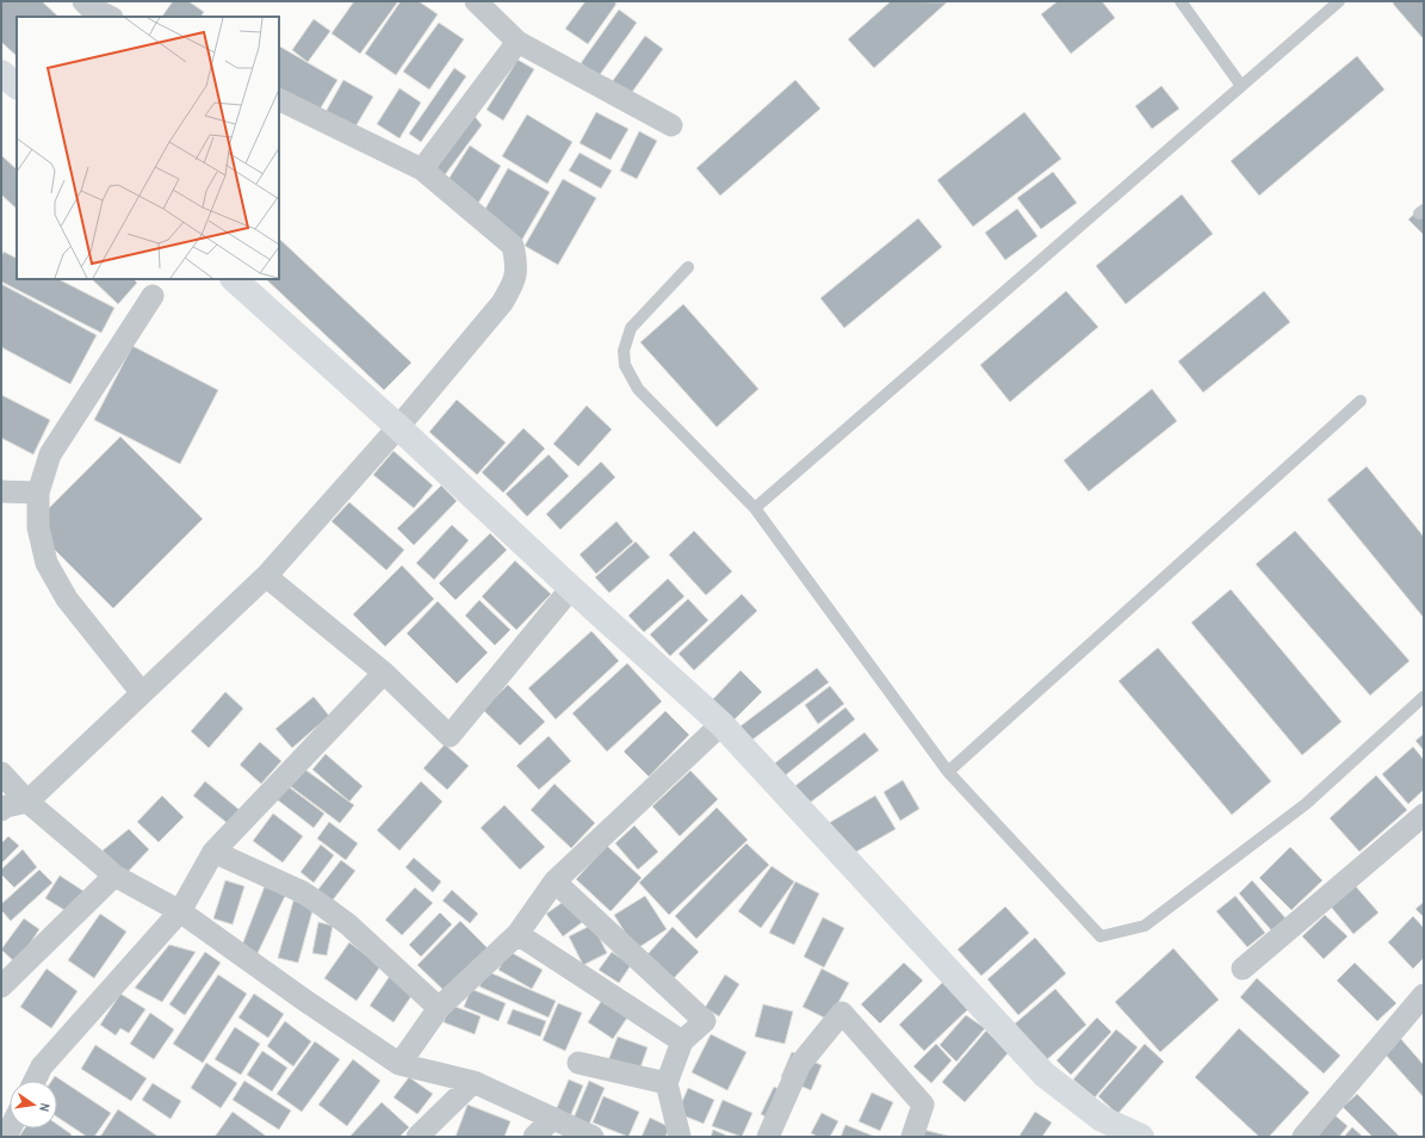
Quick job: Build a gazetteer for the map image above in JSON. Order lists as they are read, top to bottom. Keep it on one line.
{"north":"right"}
